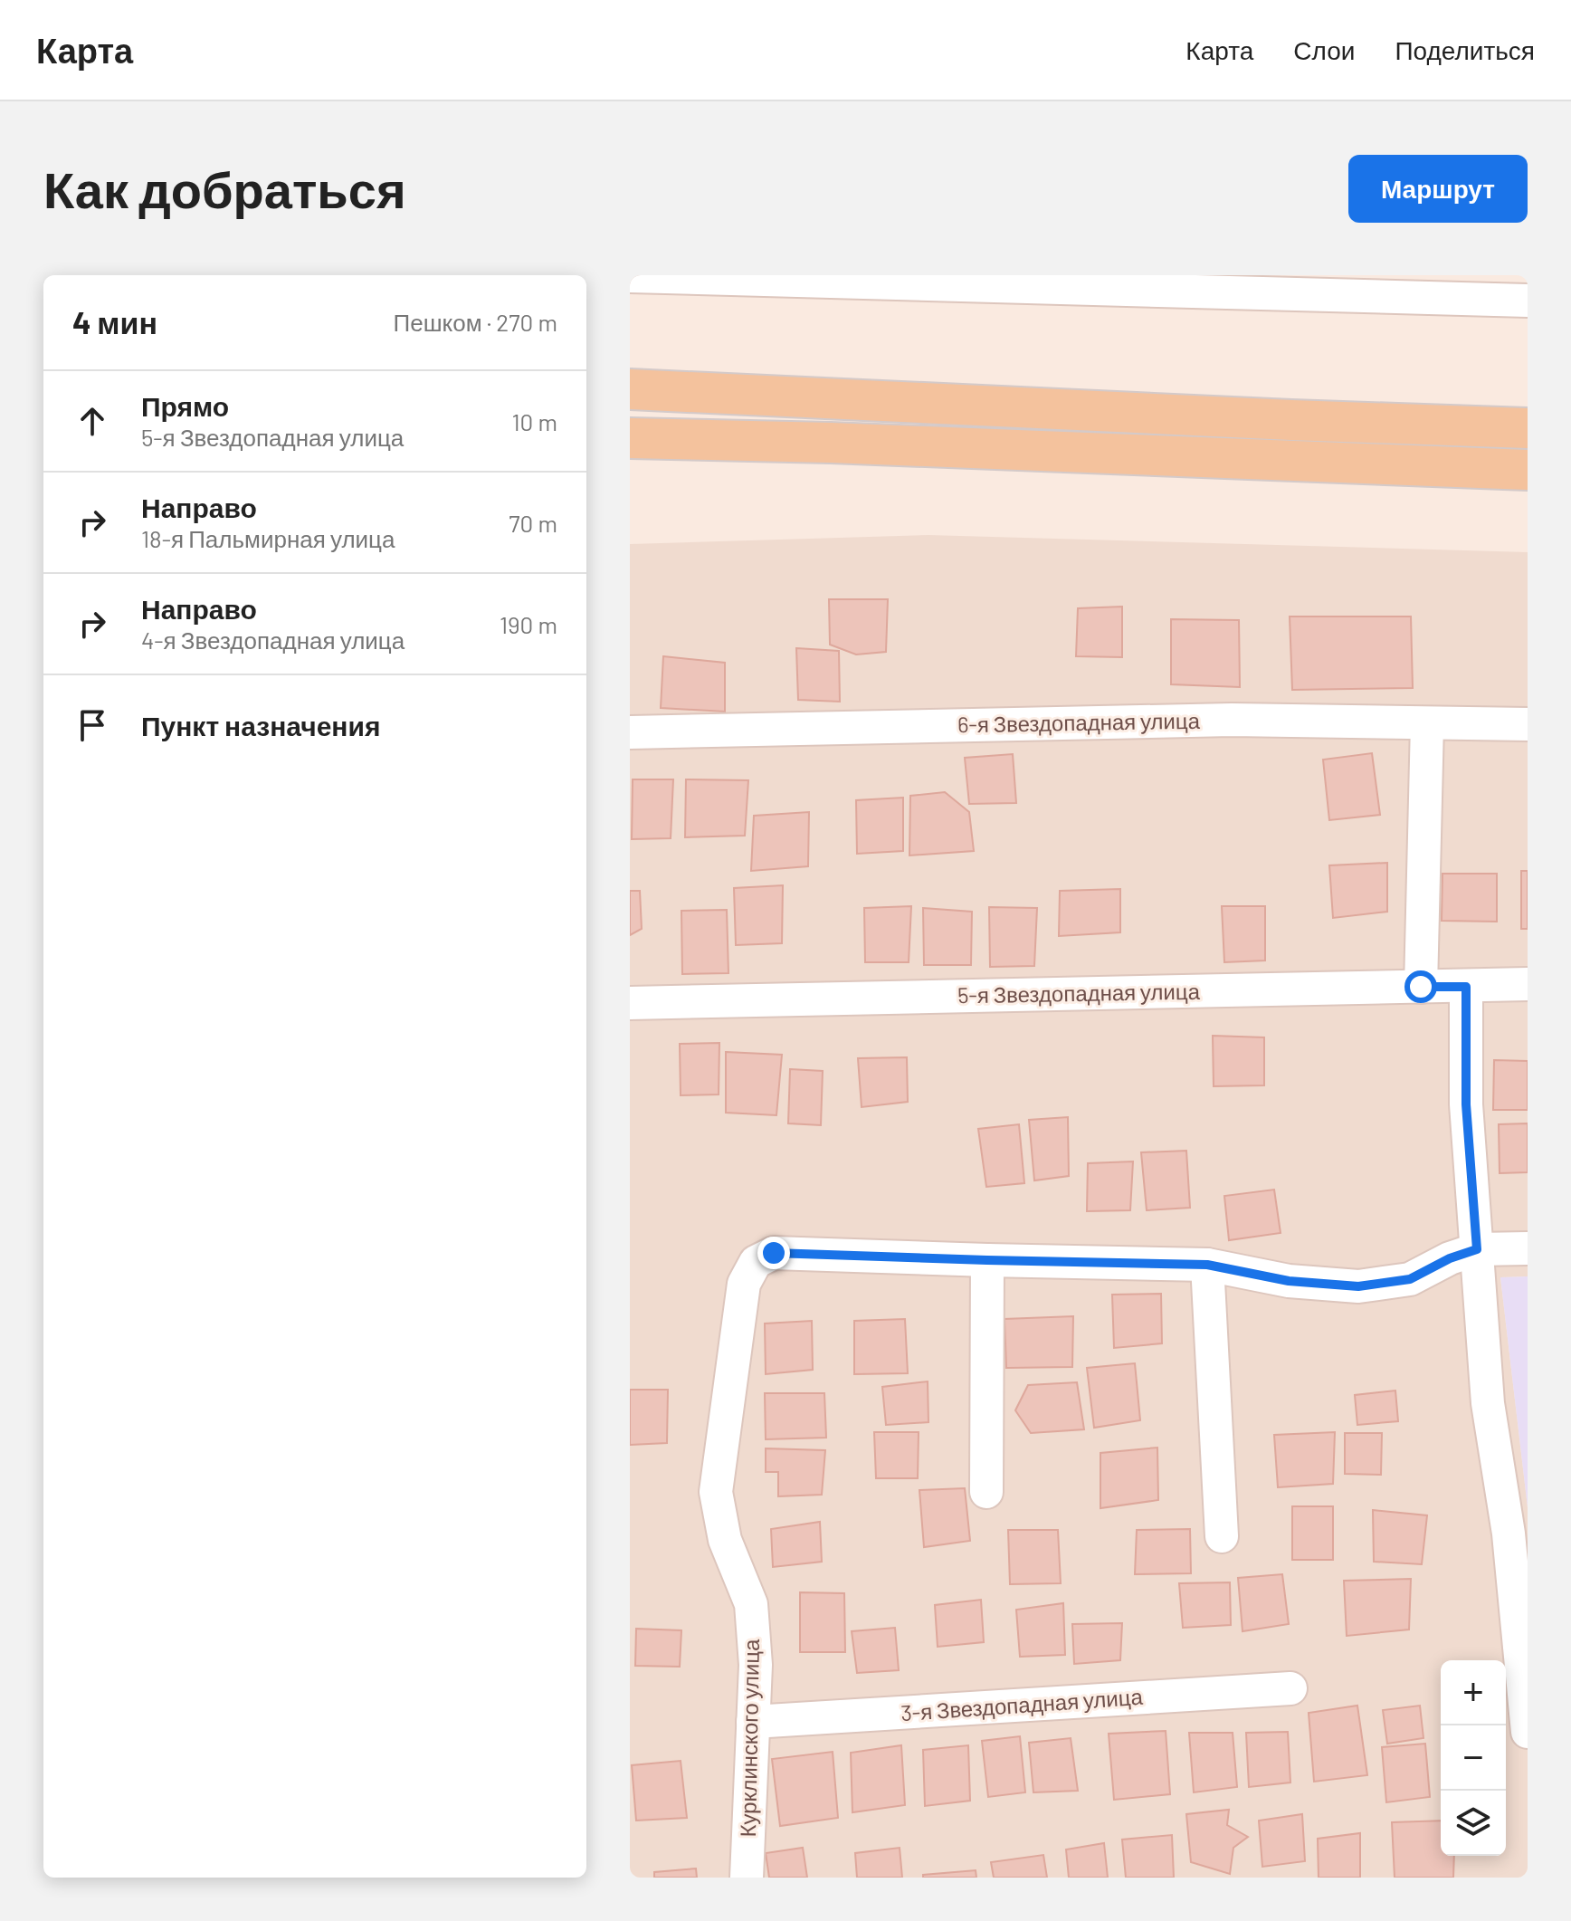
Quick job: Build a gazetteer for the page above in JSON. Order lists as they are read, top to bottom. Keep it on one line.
{"streets":{"street":["6-я Звездопадная улица","5-я Звездопадная улица","3-я Звездопадная улица","Курклинского улица"]},"crossings":[["3-я Звездопадная улица","Курклинского улица"]],"page":{"header":"Карта","nav":["Карта","Слои","Поделиться"],"buttons":"Маршрут","title":"Как добраться","heading":["4 мин","Пешком · 270 m"],"list":[["Прямо","5-я Звездопадная улица","10 m"],["Направо","18-я Пальмирная улица","70 m"],["Направо","4-я Звездопадная улица","190 m"],"Пункт назначения"],"map_buttons":["+","−"]}}
